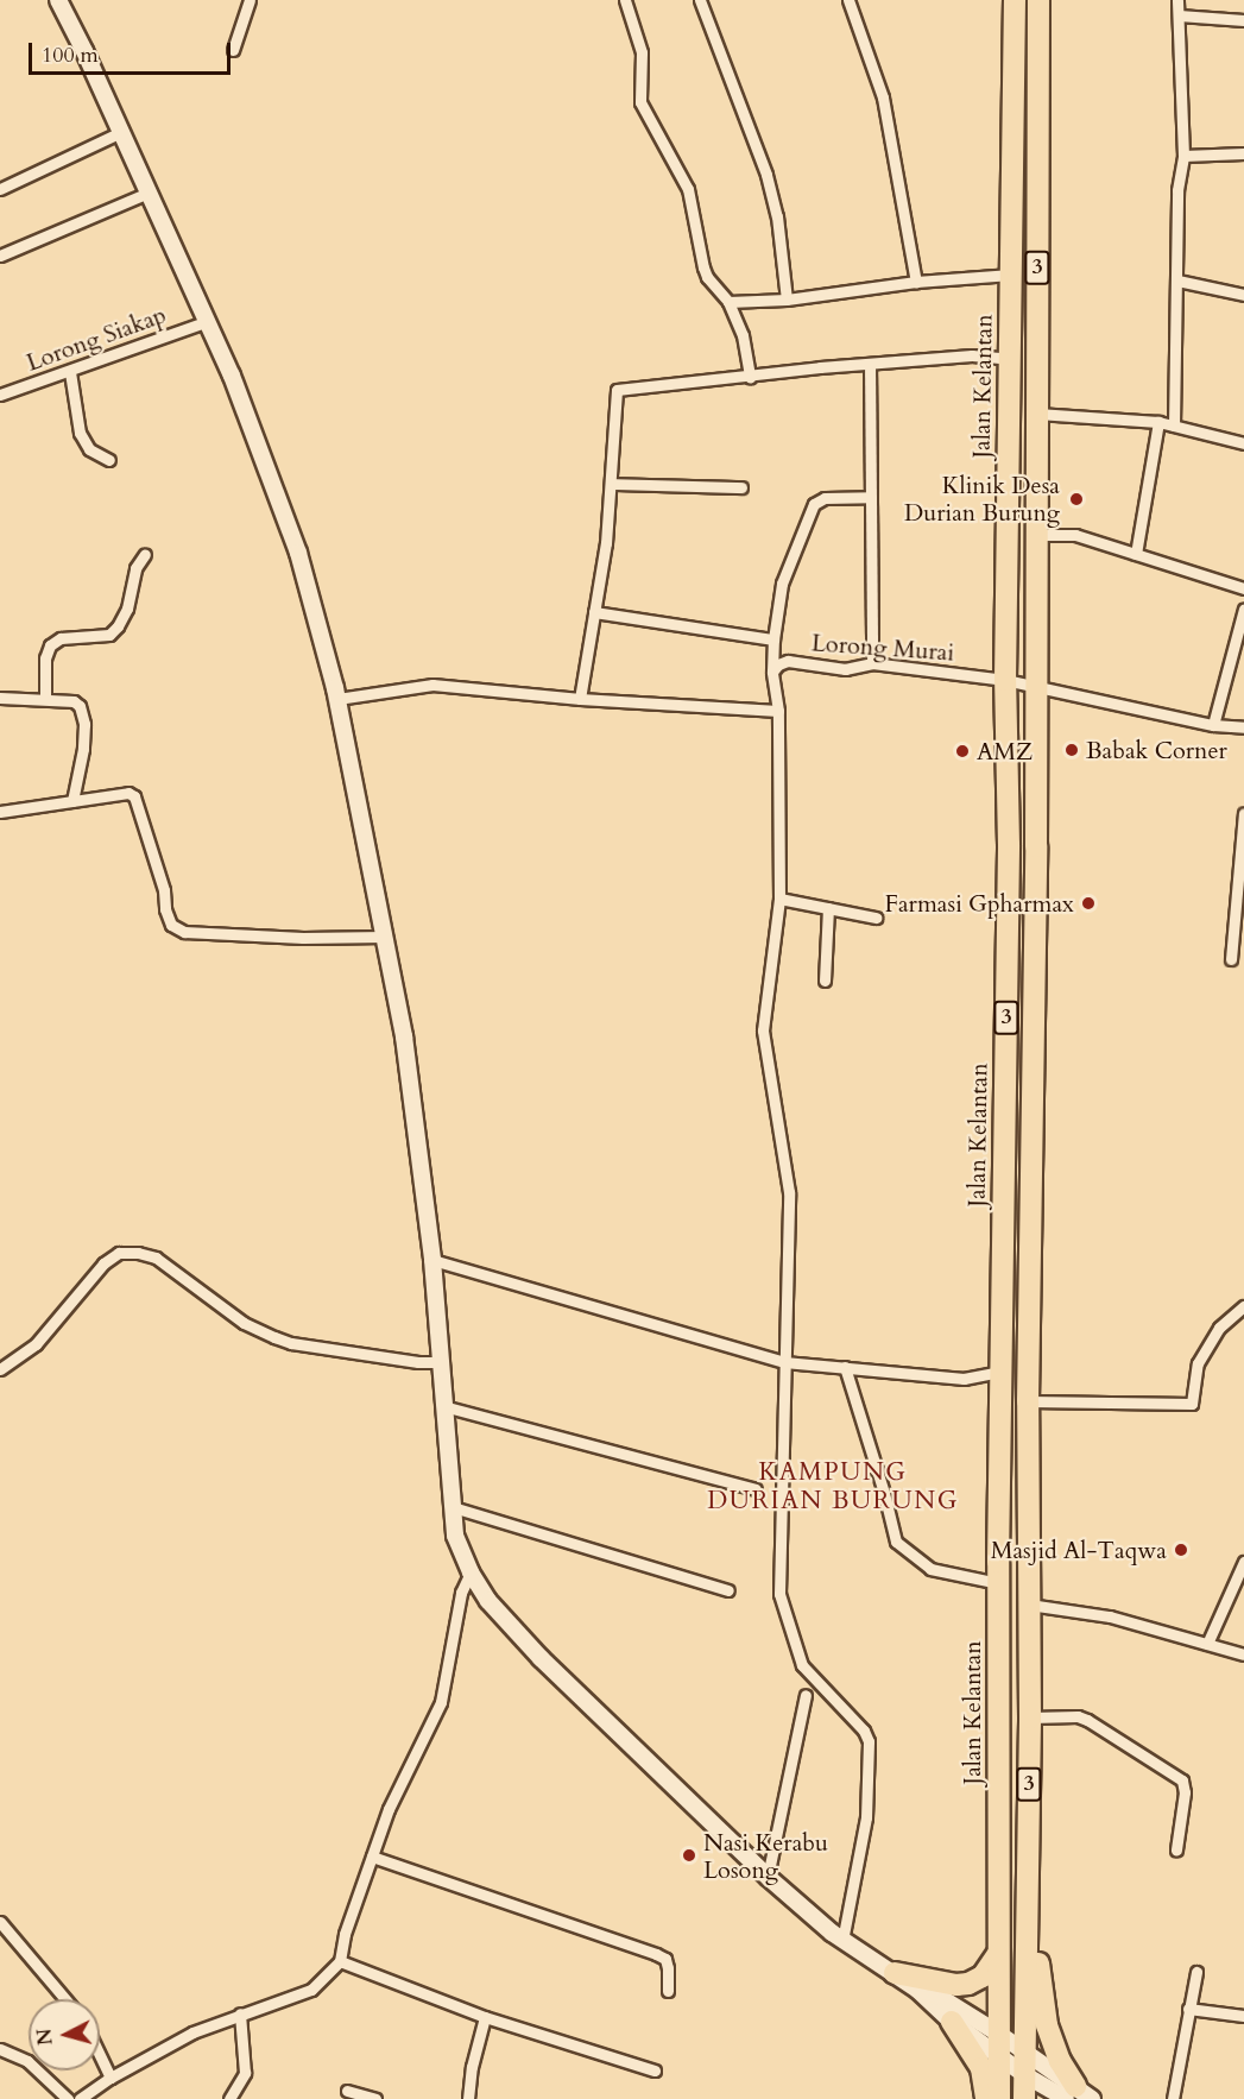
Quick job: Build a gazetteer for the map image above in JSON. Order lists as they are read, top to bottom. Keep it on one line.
{"streets":{"highway":["3","Jalan Kelantan"],"street":["Lorong Siakap","Lorong Murai"]},"crossings":[["3","Lorong Murai"],["Jalan Kelantan","Lorong Murai"]],"districts":["KAMPUNG DURIAN BURUNG"],"places":["Klinik Desa Durian Burung","Babak Corner","AMZ","Farmasi Gpharmax","Masjid Al-Taqwa","Nasi Kerabu Losong"],"scale_bar":"100 m","north":"left"}
